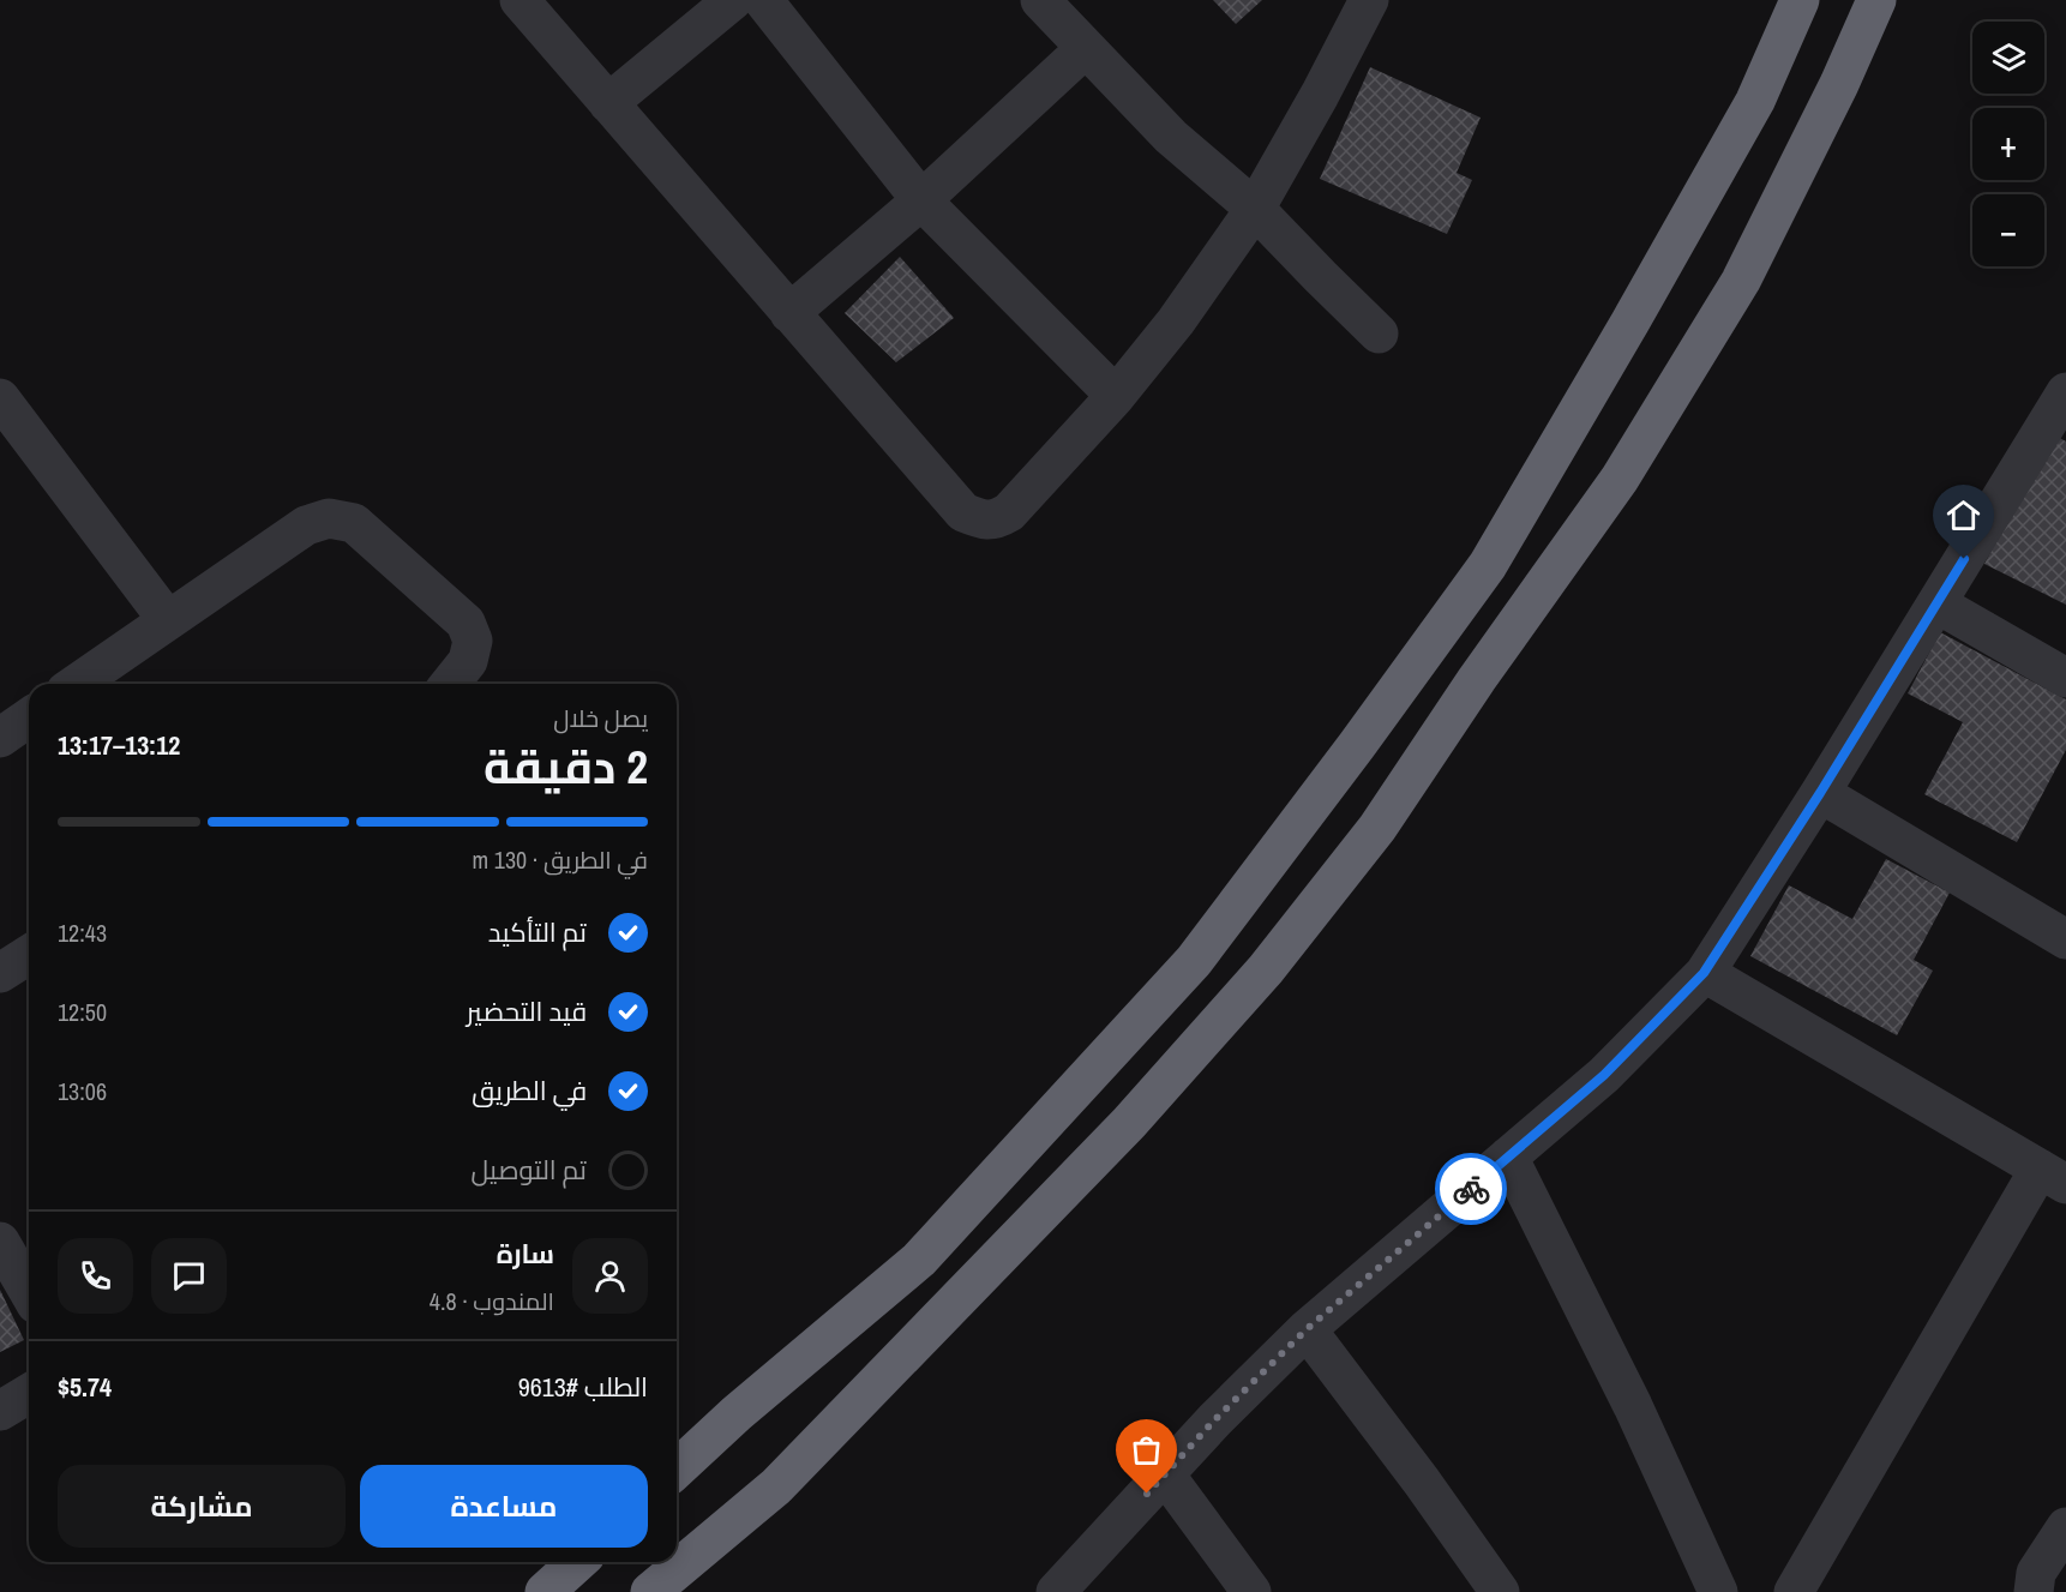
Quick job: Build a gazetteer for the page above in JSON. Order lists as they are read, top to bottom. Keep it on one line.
{"page":{"map_buttons":["+","−"],"heading":["2 دقيقة","يصل خلال","13:12–13:17"],"panel":["سارة","المندوب · 4.8","الطلب #9613","$5.74"],"bar":"في الطريق · 130 m","list":[["تم التأكيد","12:43"],["قيد التحضير","12:50"],["في الطريق","13:06"],"تم التوصيل"],"buttons":["مساعدة","مشاركة"]}}
